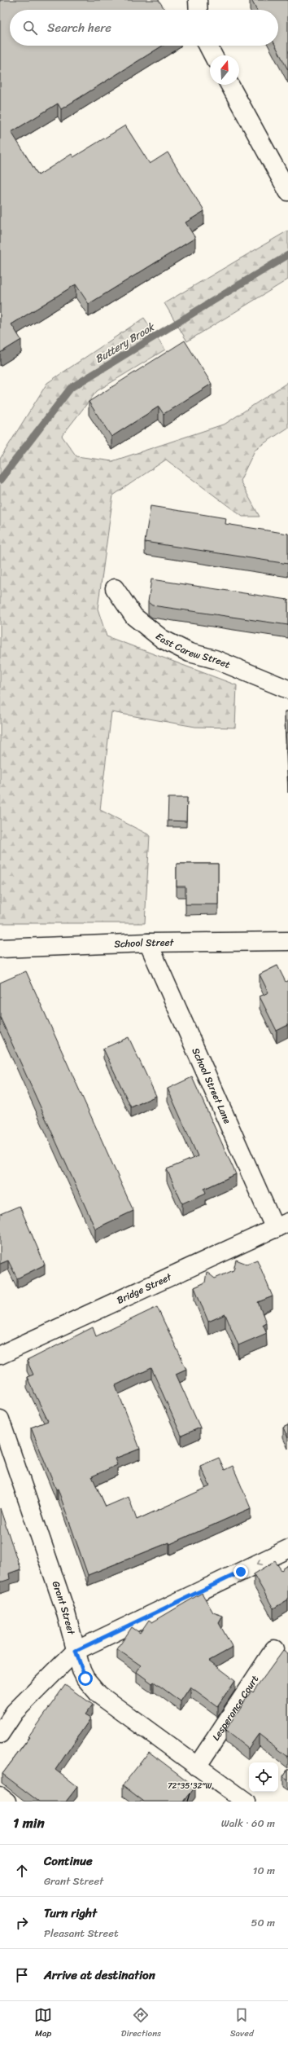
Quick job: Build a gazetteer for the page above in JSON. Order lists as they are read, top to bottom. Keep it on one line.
{"streets":{"street":["East Carew Street","School Street","School Street Lane","Bridge Street","Grant Street","Lesperance Court"]},"crossings":[["School Street","School Street Lane"],["School Street Lane","Bridge Street"],["Grant Street","Lesperance Court"]],"water":["Buttery Brook"],"north":"top","page":{"search":"Search here","heading":["1 min","Walk · 60 m"],"list":[["Continue","Grant Street","10 m"],["Turn right","Pleasant Street","50 m"],"Arrive at destination"],"nav":["Map","Directions","Saved"]},"coordinates":["72°35'32\"W"]}
